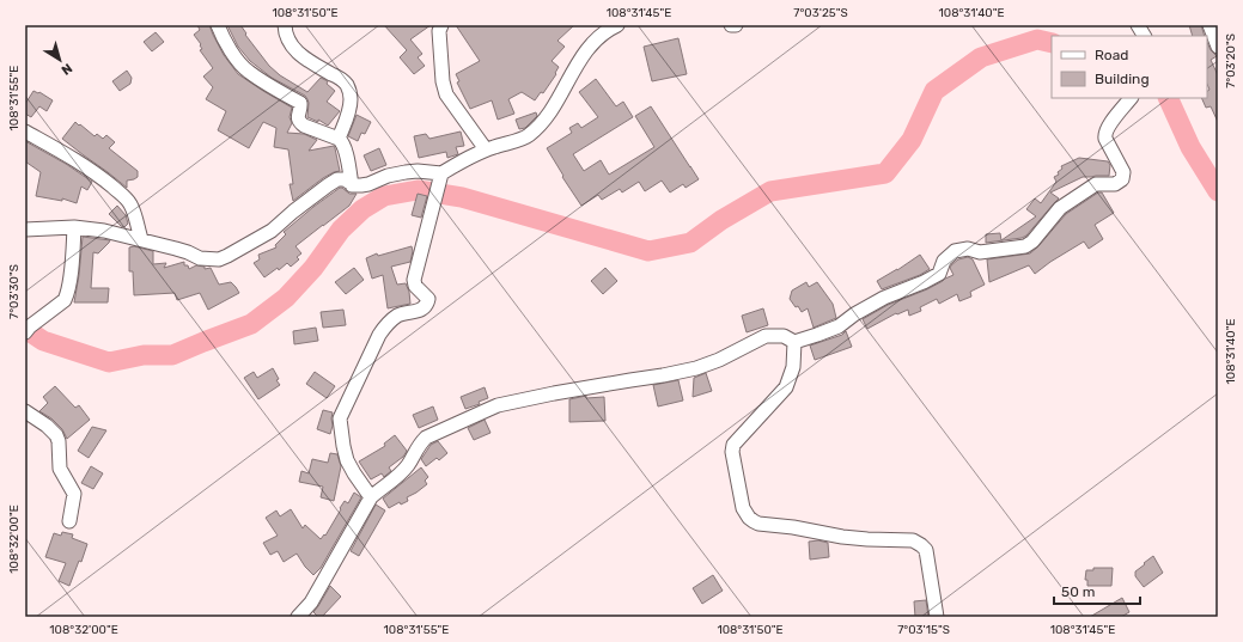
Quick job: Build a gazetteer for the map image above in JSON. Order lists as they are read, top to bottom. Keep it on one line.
{"legend":["Road","Building"],"scale_bar":"50 m","north":"bottom right","coordinates":["108°31'50\"E","108°31'45\"E","7°03'25\"S","108°31'40\"E","7°03'20\"S","108°31'55\"E","7°03'30\"S","108°32'00\"E","7°03'15\"S"]}
